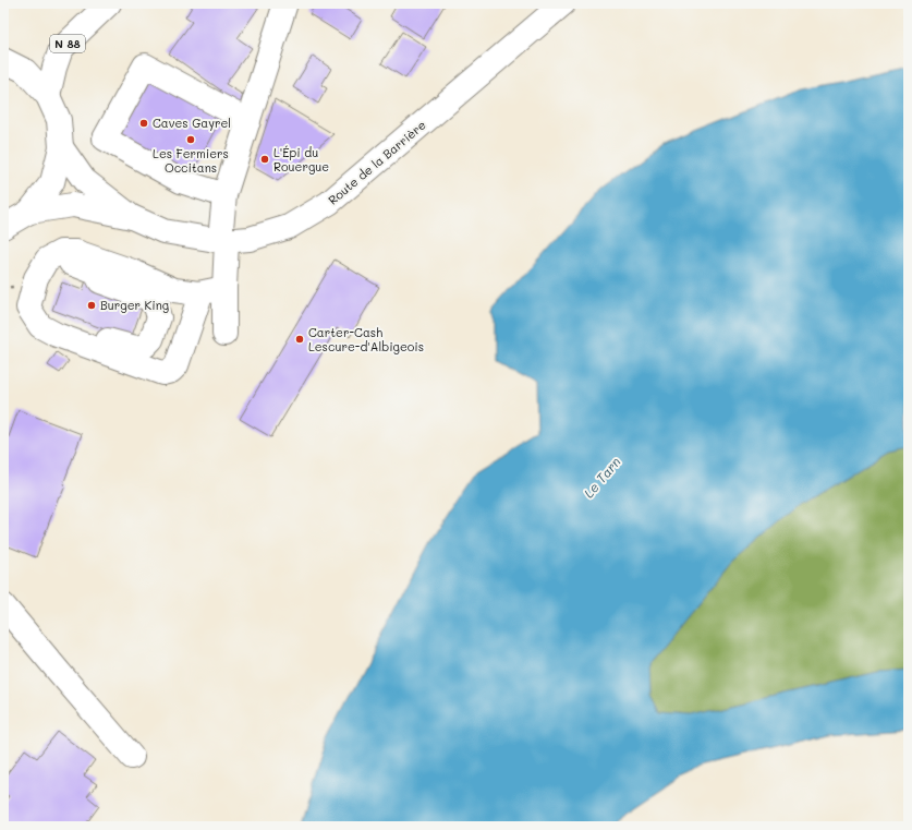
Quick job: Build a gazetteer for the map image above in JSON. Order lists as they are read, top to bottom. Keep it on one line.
{"streets":{"street":["N 88","Route de la Barrière"]},"water":["Le Tarn"],"places":["Caves Gayrel","Les Fermiers Occitans","L'Épi du Rouergue","Burger King","Carter-Cash Lescure-d'Albigeois"]}
